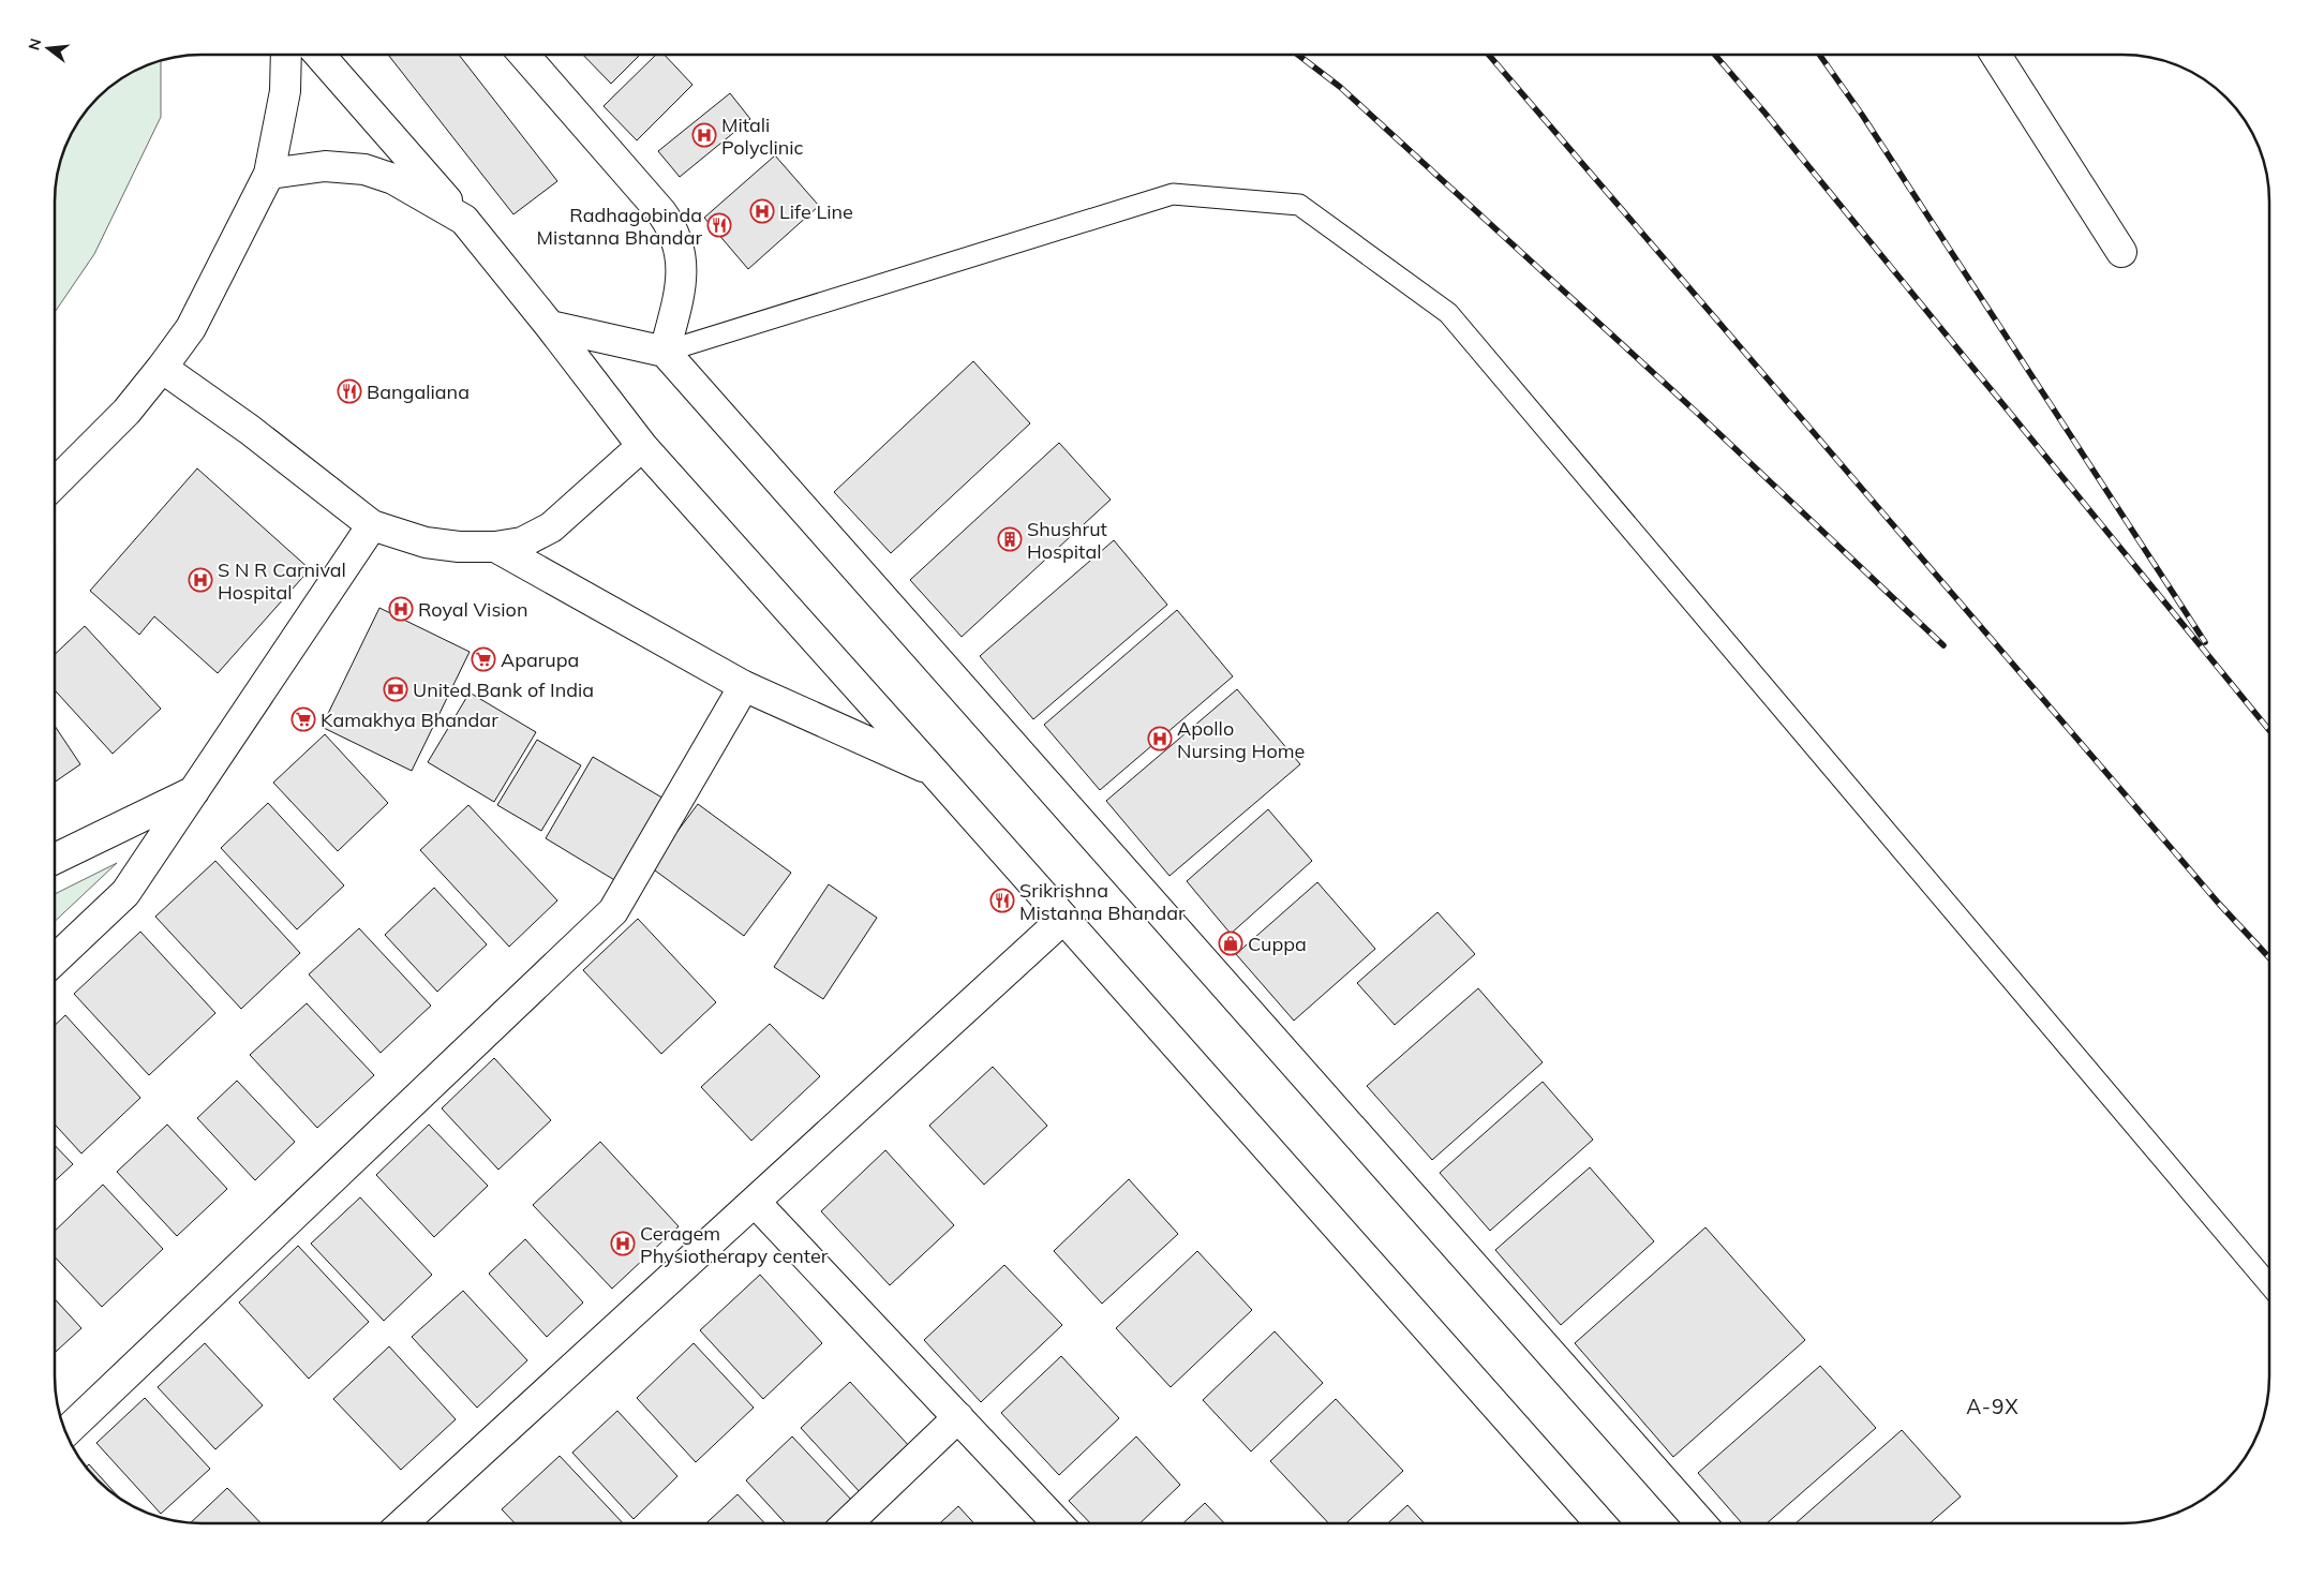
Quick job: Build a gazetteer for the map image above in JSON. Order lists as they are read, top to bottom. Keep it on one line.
{"districts":["A-9X"],"places":{"hospital":["Mitali Polyclinic","Life Line","S N R Carnival Hospital","Royal Vision","Apollo Nursing Home","Ceragem Physiotherapy center"],"restaurant":["Radhagobinda Mistanna Bhandar","Bangaliana","Srikrishna Mistanna Bhandar"],"building":["Shushrut Hospital"],"supermarket":["Aparupa","Kamakhya Bhandar"],"bank":["United Bank of India"],"shop":["Cuppa"]},"north":"left"}
